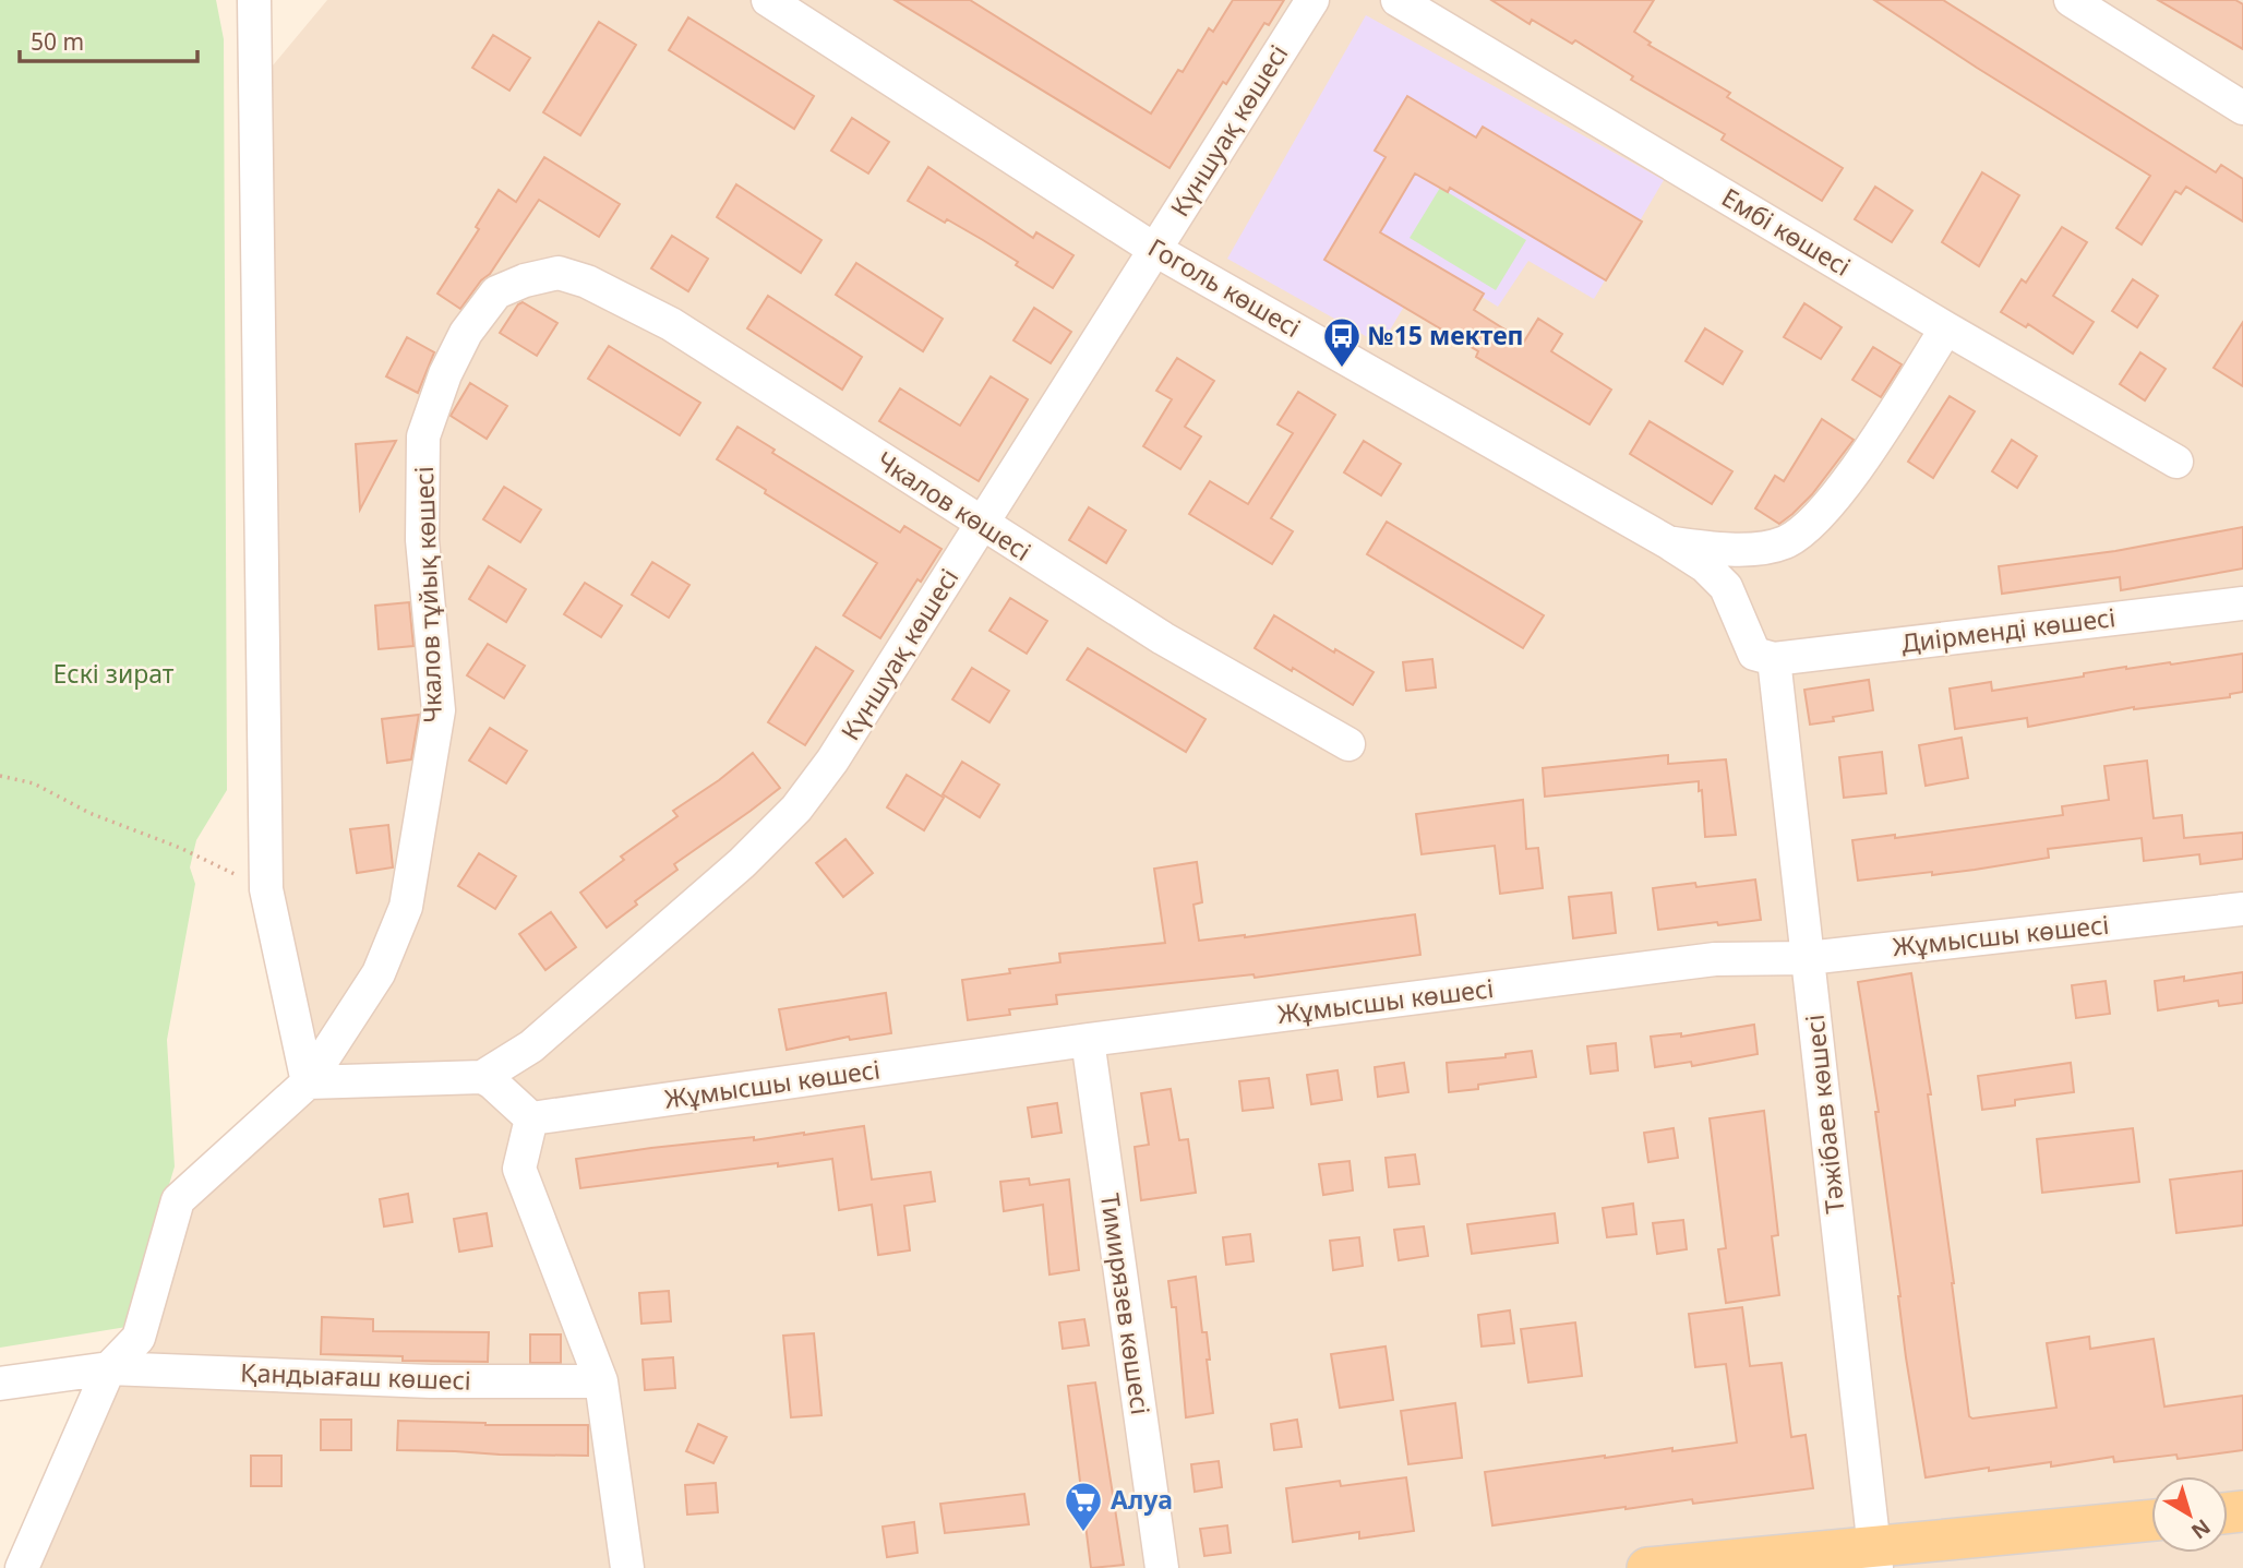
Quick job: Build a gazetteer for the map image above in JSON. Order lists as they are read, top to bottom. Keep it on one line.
{"streets":{"street":["Күншуақ көшесі","Ембі көшесі","Гоголь көшесі","Чкалов көшесі","Чкалов тұйық көшесі","Диірменді көшесі","Жұмысшы көшесі","Тәжібаев көшесі","Тимирязев көшесі","Қандыағаш көшесі"]},"crossings":[["Күншуақ көшесі","Гоголь көшесі"],["Күншуақ көшесі","Чкалов көшесі"],["Гоголь көшесі","Диірменді көшесі"],["Гоголь көшесі","Тәжібаев көшесі"],["Чкалов көшесі","Чкалов тұйық көшесі"],["Чкалов тұйық көшесі","Қандыағаш көшесі"],["Диірменді көшесі","Тәжібаев көшесі"],["Жұмысшы көшесі","Тәжібаев көшесі"],["Жұмысшы көшесі","Тимирязев көшесі"]],"parks":["Ескі зират"],"places":{"bus stop":["№15 мектеп"],"supermarket":["Алуа"]},"scale_bar":"50 m","north":"bottom right"}
